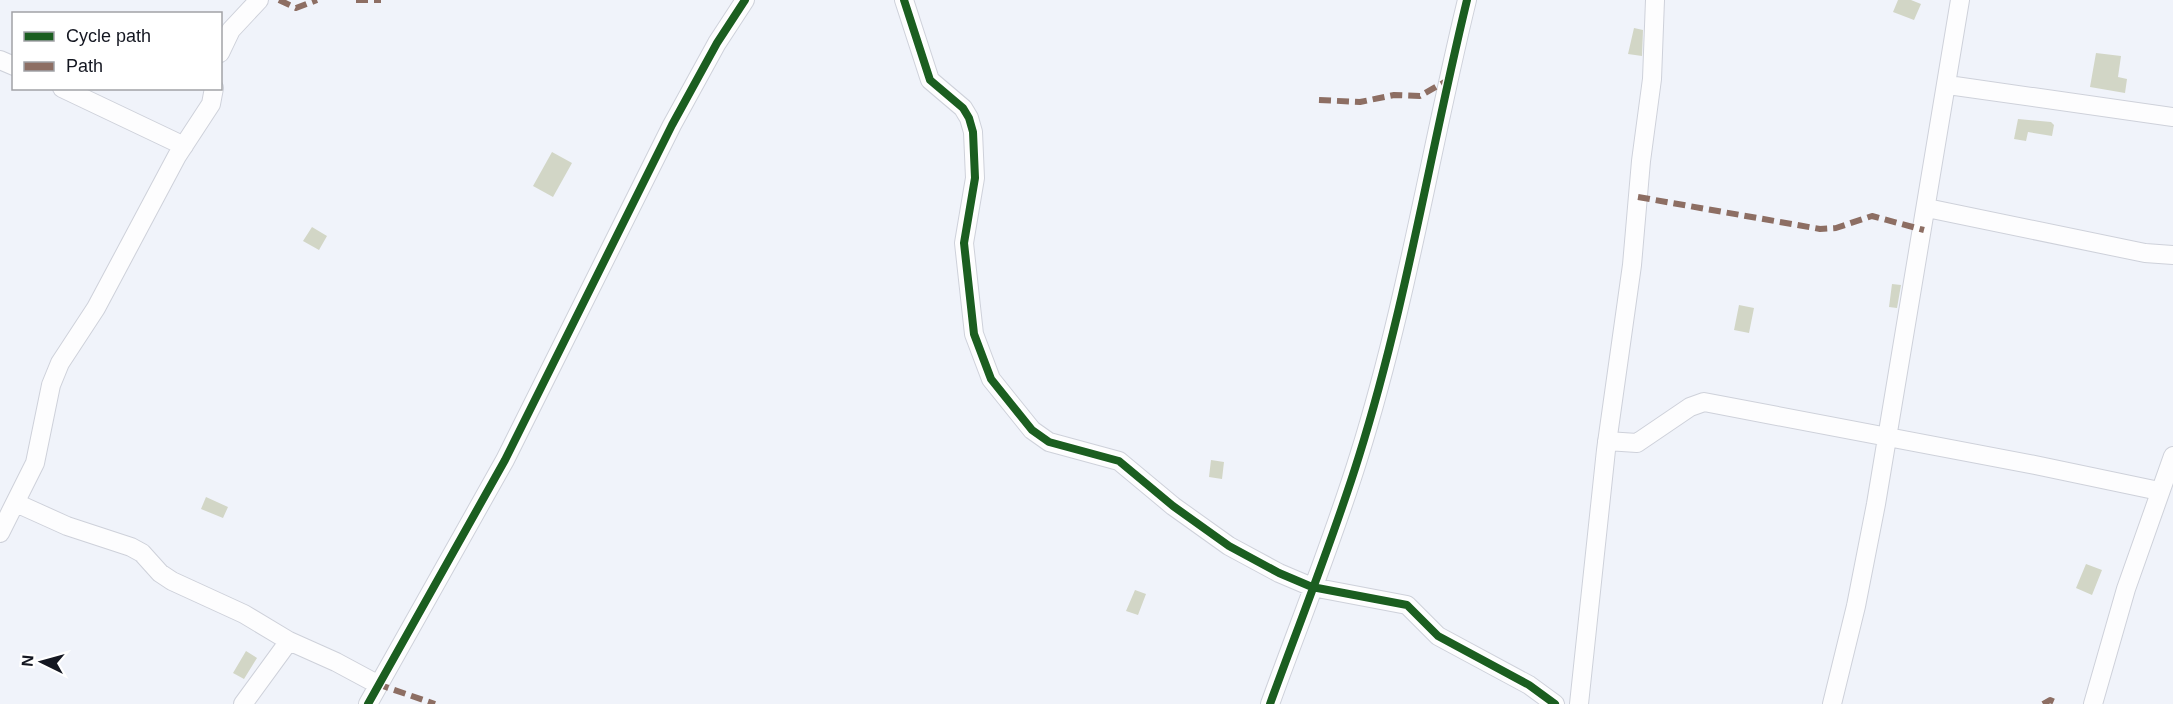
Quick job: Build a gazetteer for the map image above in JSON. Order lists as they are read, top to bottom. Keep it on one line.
{"legend":["Cycle path","Path"],"north":"left"}
